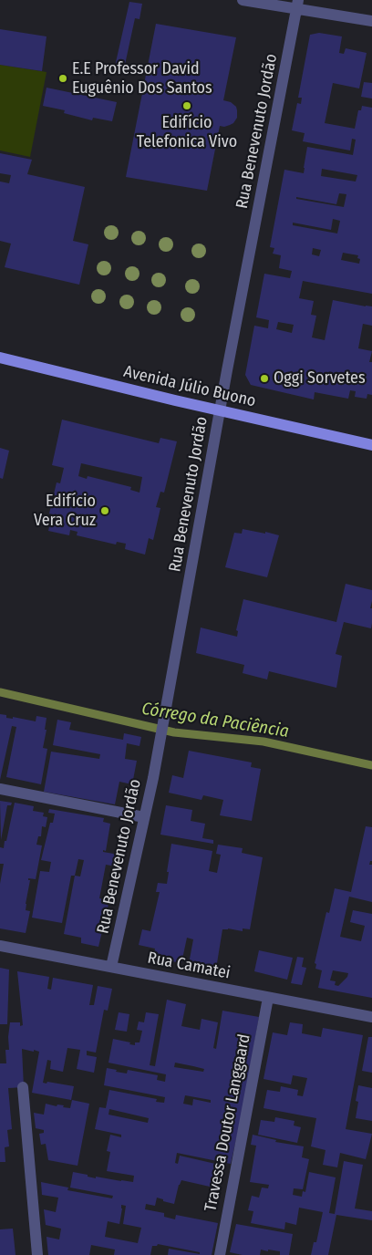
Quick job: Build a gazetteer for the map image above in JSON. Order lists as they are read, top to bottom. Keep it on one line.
{"streets":{"main road":["Avenida Júlio Buono"],"street":["Rua Benevenuto Jordão","Rua Camatei","Travessa Doutor Langgaard"]},"crossings":[["Rua Benevenuto Jordão","Avenida Júlio Buono"],["Rua Benevenuto Jordão","Rua Camatei"],["Rua Camatei","Travessa Doutor Langgaard"]],"water":["Córrego da Paciência"],"places":["E.E Professor David Euguênio Dos Santos","Edifício Telefonica Vivo","Oggi Sorvetes","Edifício Vera Cruz"]}
